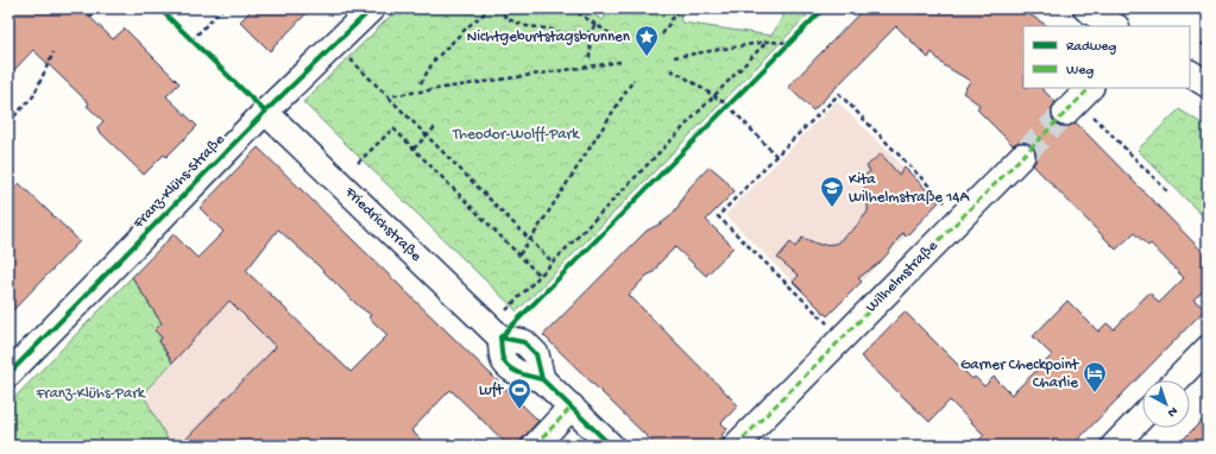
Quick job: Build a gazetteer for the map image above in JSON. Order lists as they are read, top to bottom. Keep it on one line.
{"streets":{"street":["Franz-Klühs-Straße","Friedrichstraße","Wilhelmstraße"]},"crossings":[["Franz-Klühs-Straße","Friedrichstraße"]],"parks":["Theodor-Wolff-Park","Franz-Klühs-Park"],"places":{"place":["Nichtgeburtstagsbrunnen"],"school or university":["Kita Wilhelmstraße 14A"],"hotel":["Garner Checkpoint Charlie"],"sports":["Luft"]},"legend":["Radweg","Weg"],"north":"bottom right"}
